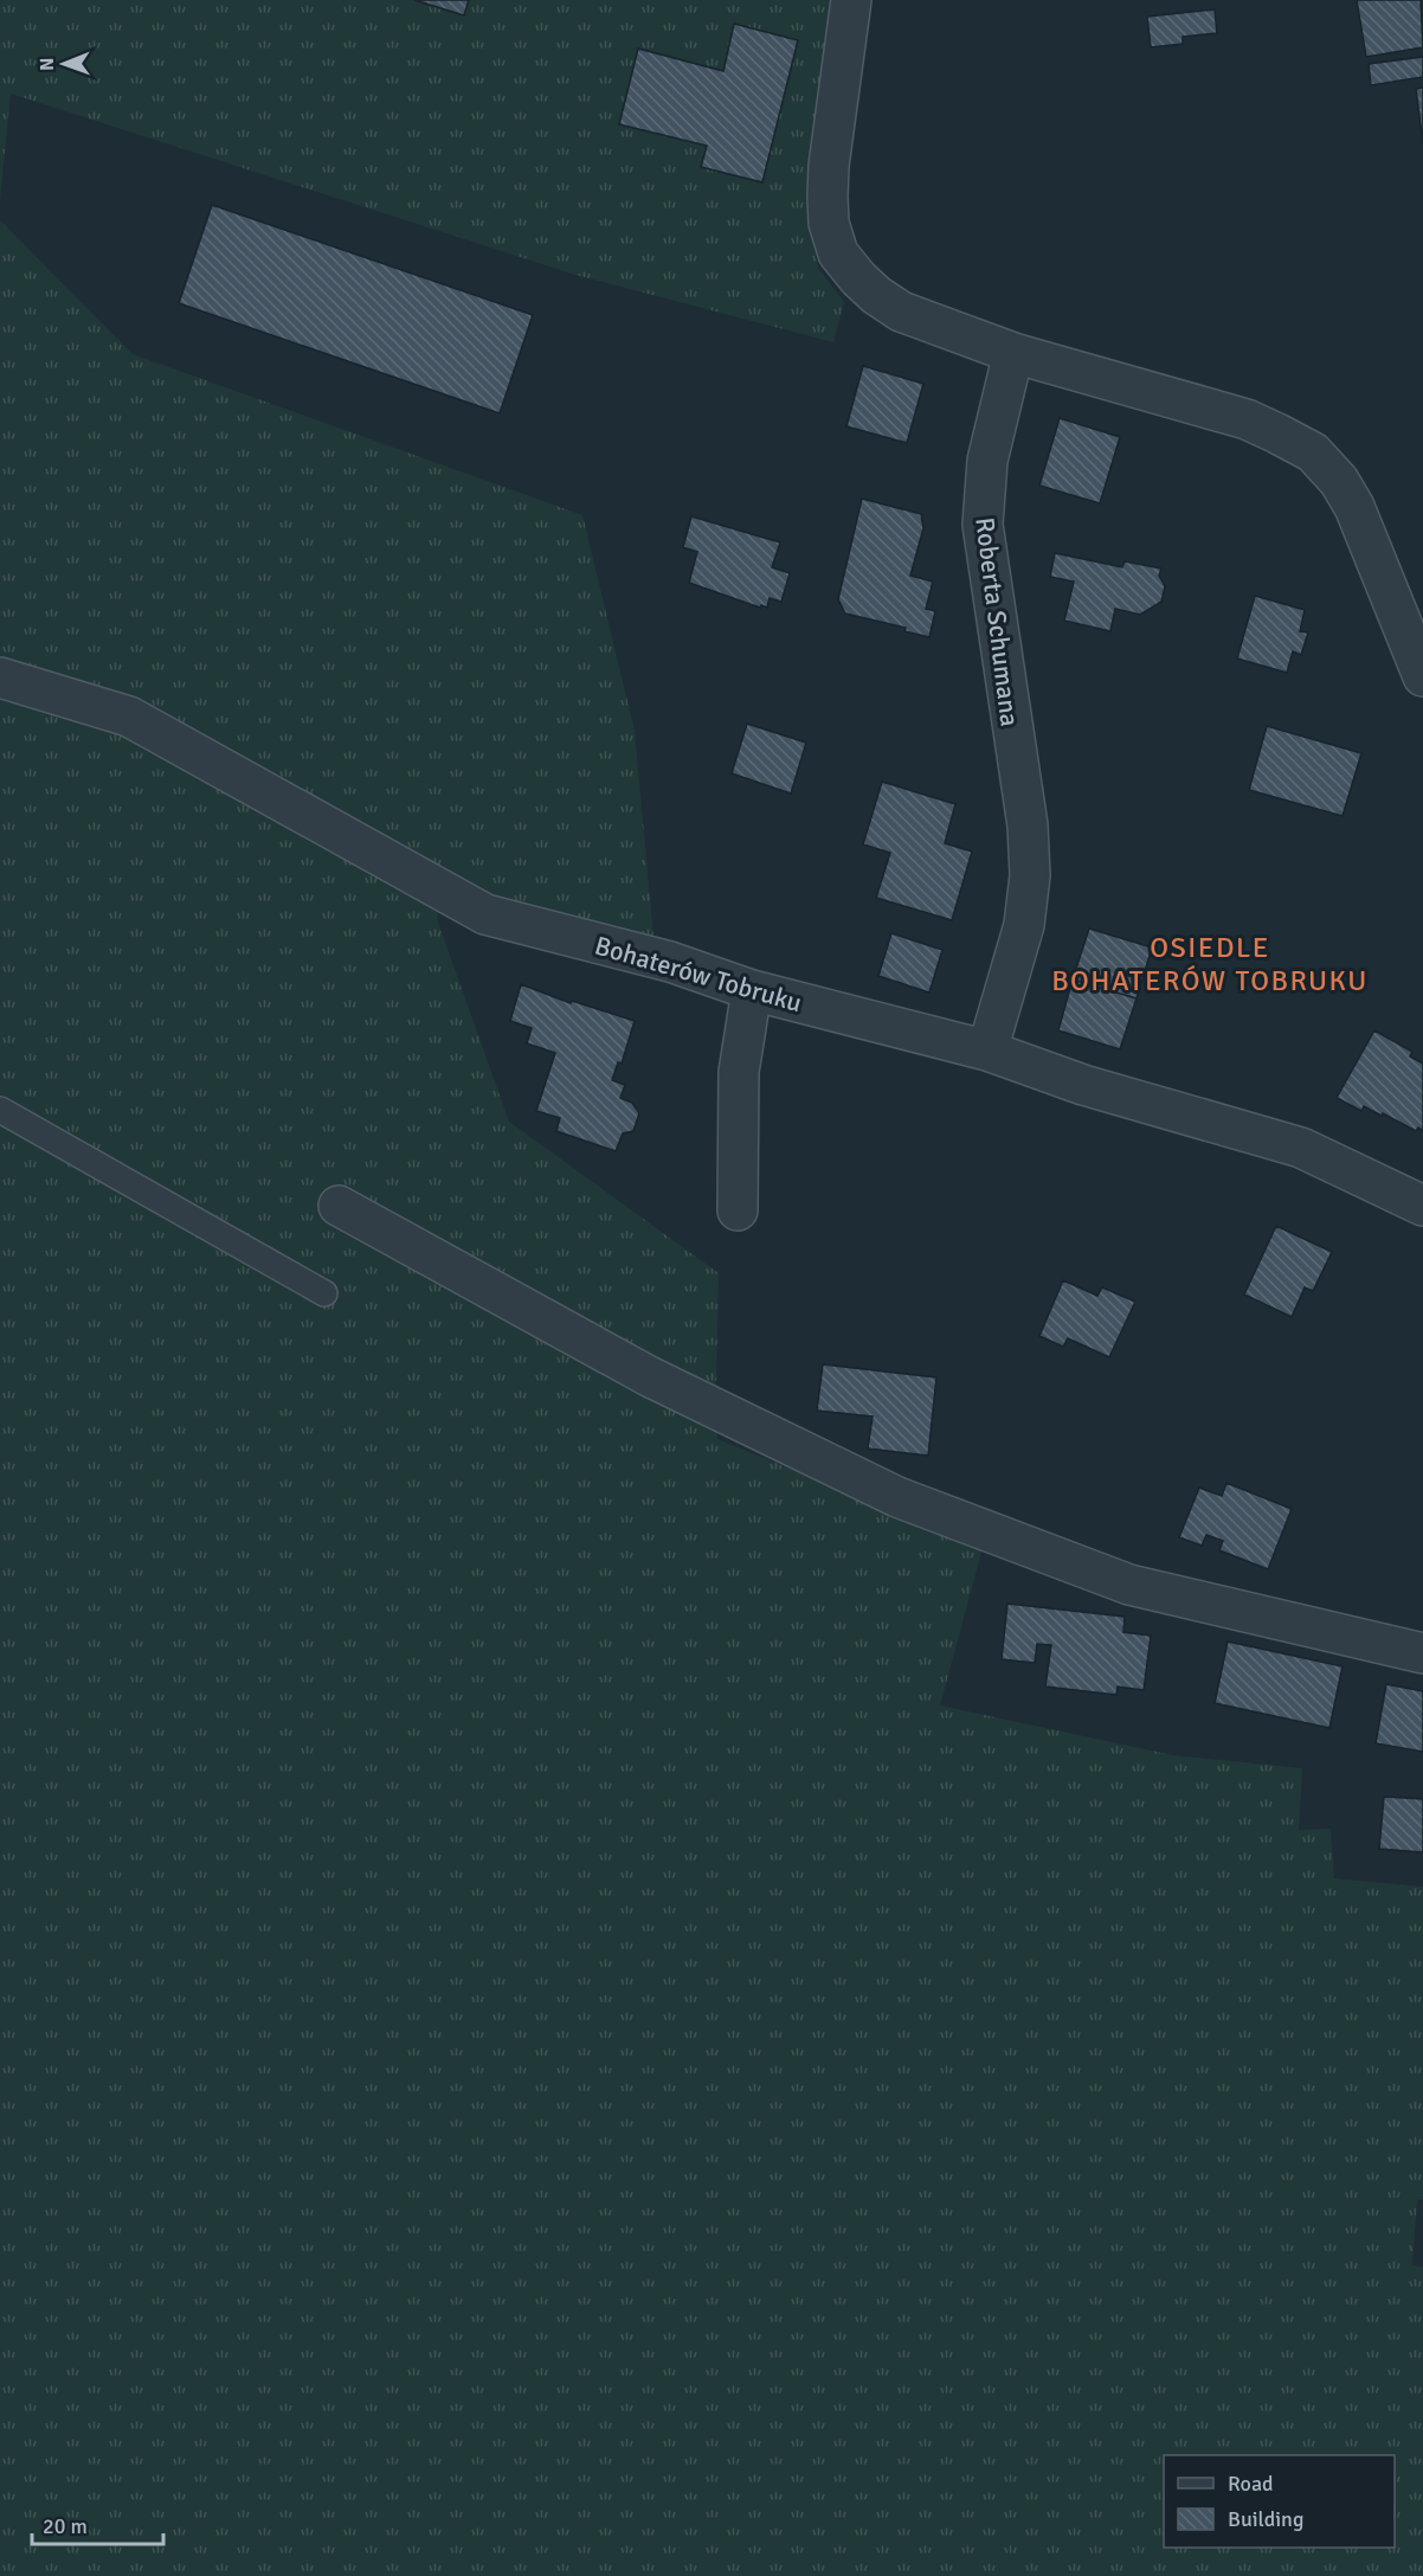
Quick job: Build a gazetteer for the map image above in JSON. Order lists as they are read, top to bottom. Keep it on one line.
{"streets":{"street":["Roberta Schumana","Bohaterów Tobruku"]},"crossings":[["Roberta Schumana","Bohaterów Tobruku"]],"districts":["OSIEDLE BOHATERÓW TOBRUKU"],"legend":["Road","Building"],"scale_bar":"20 m","north":"left"}
